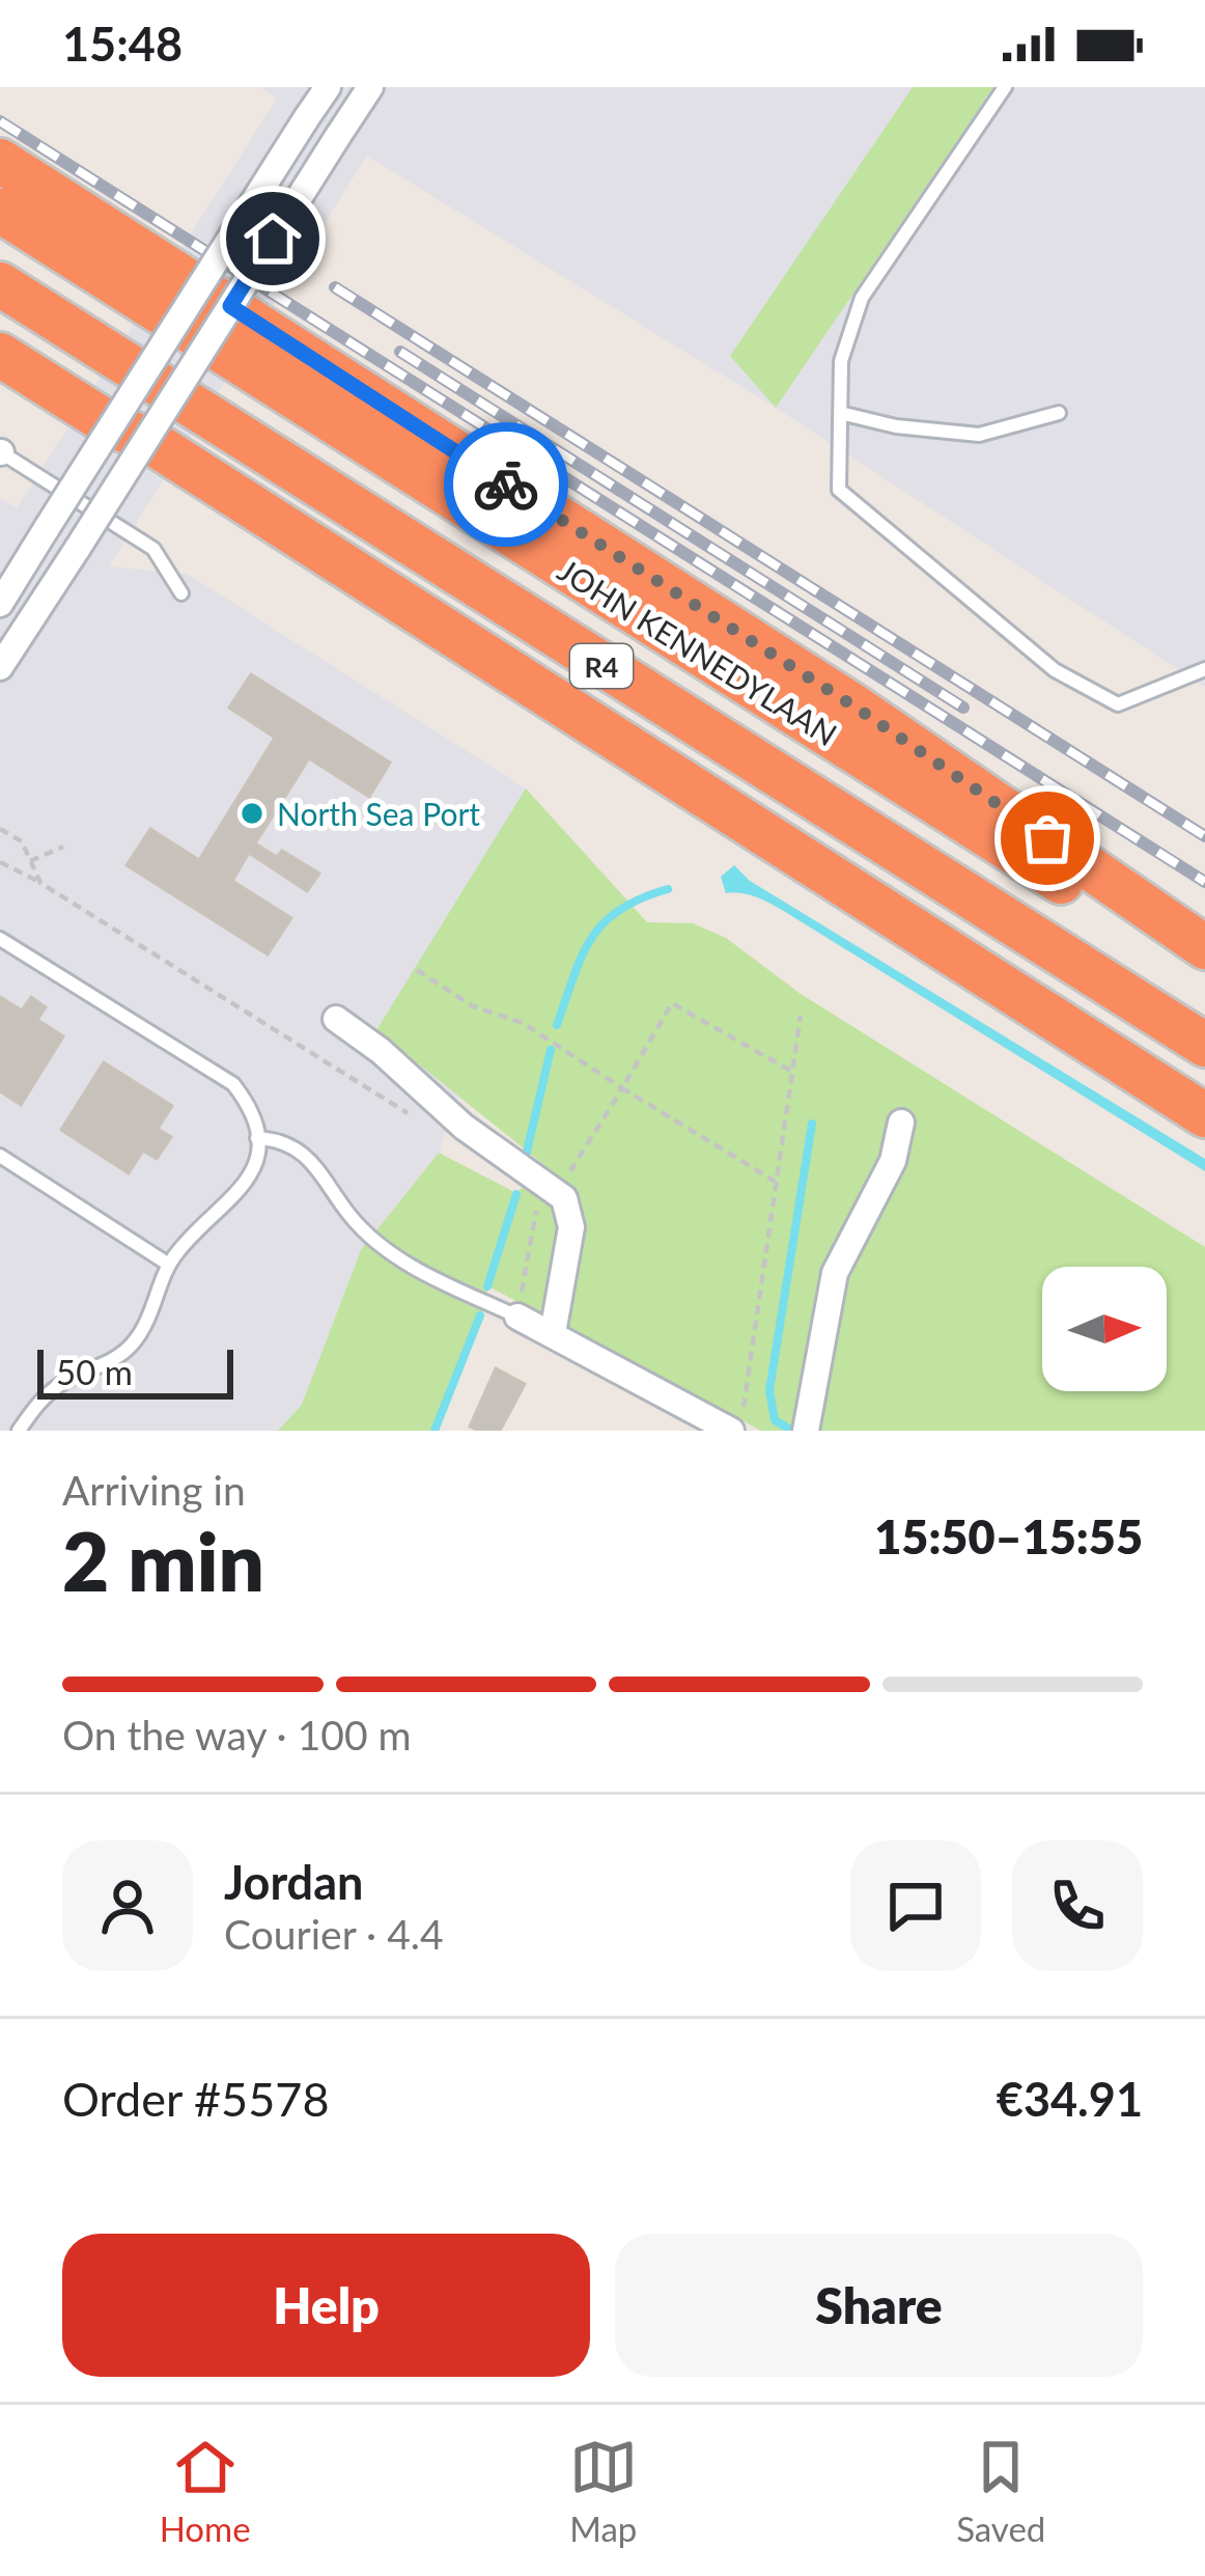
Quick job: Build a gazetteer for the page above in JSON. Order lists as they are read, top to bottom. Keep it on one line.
{"streets":{"highway":["JOHN KENNEDYLAAN","R4"]},"places":["North Sea Port"],"scale_bar":"50 m","north":"right","page":{"status":"15:48","scale":"50 m","heading":["2 min","Arriving in","15:50–15:55"],"panel":["Jordan","Courier · 4.4","Order #5578","€34.91"],"bar":"On the way · 100 m","buttons":["Help","Share"],"tabs":["Home","Map","Saved"]}}
